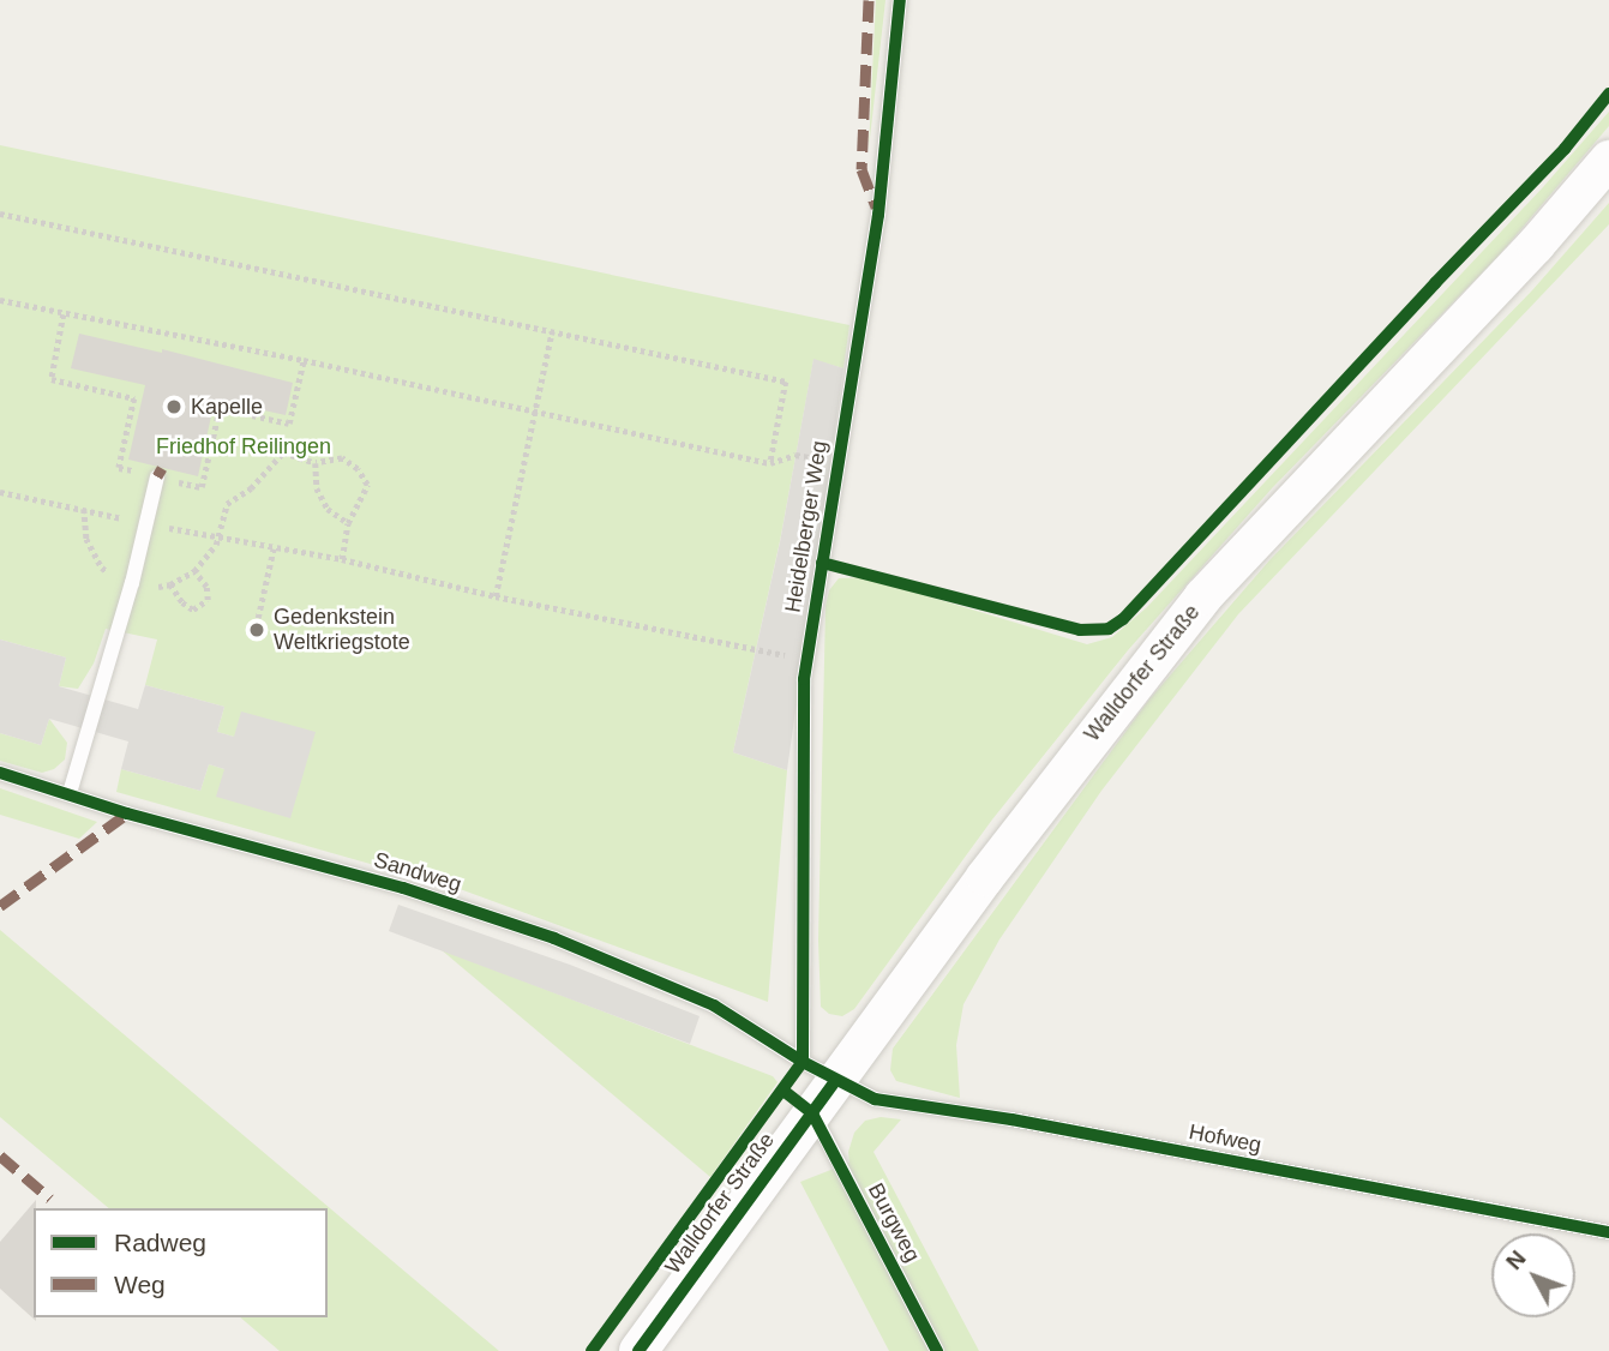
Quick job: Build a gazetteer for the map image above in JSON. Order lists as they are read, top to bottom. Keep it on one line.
{"streets":{"street":["Walldorfer Straße"],"lane":["Heidelberger Weg","Sandweg","Hofweg","Burgweg"]},"crossings":[["Heidelberger Weg","Sandweg"],["Walldorfer Straße","Sandweg"],["Walldorfer Straße","Hofweg"],["Walldorfer Straße","Burgweg"],["Sandweg","Hofweg"]],"parks":["Friedhof Reilingen"],"places":["Kapelle","Gedenkstein Weltkriegstote"],"legend":["Radweg","Weg"],"north":"top left"}
